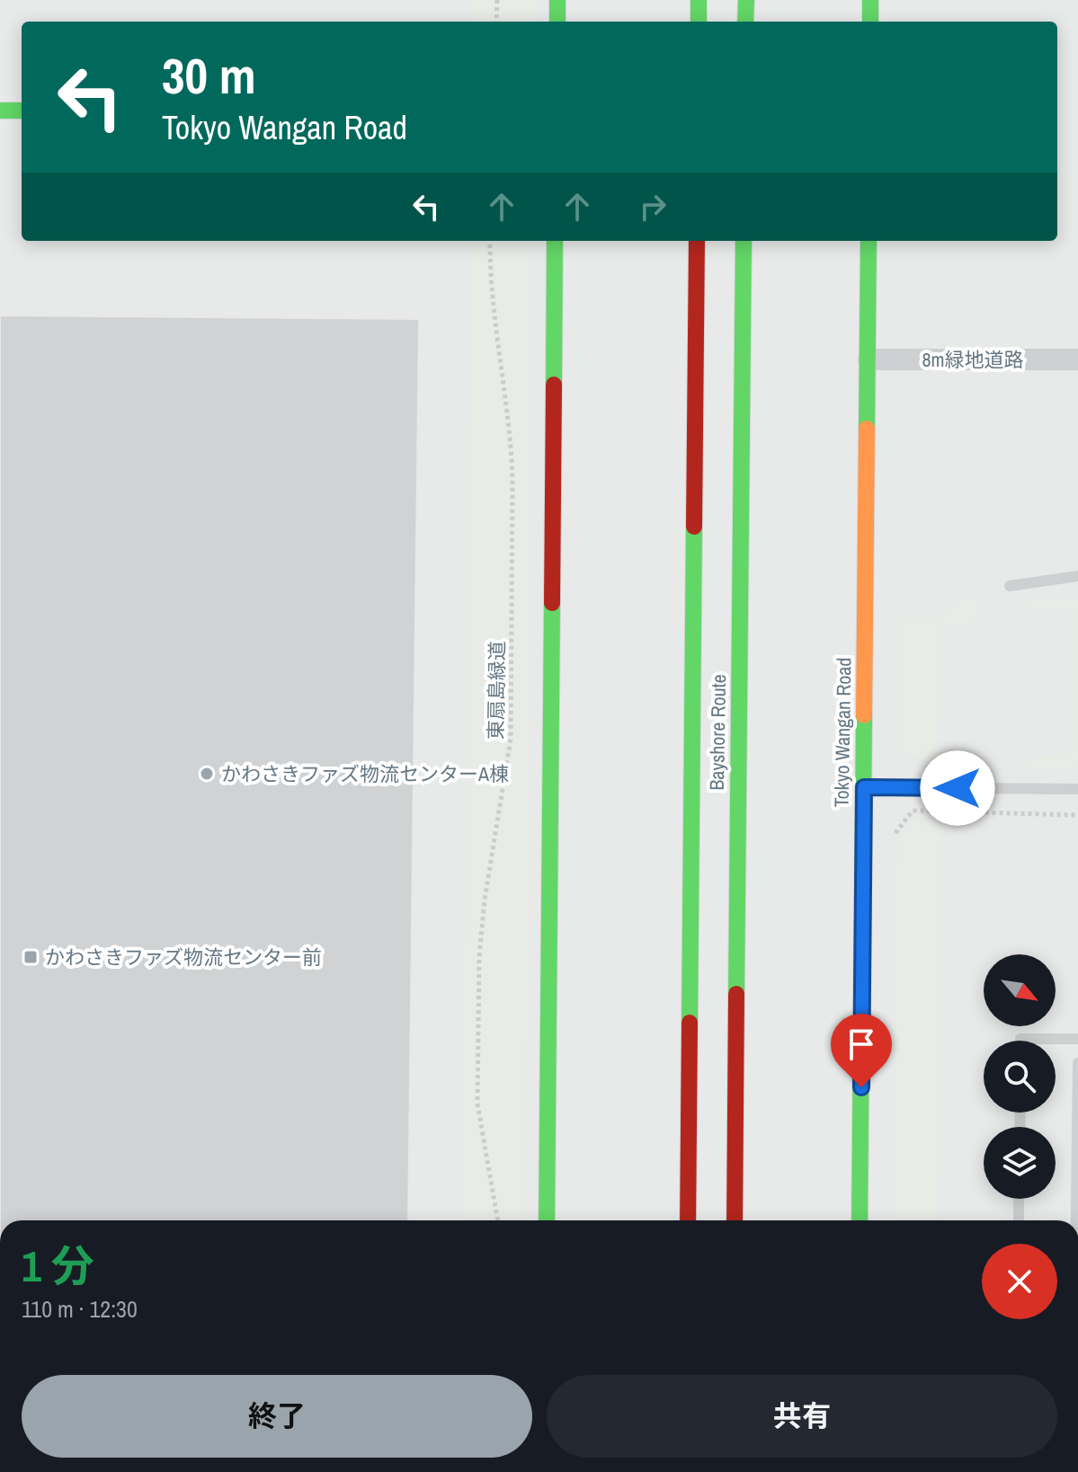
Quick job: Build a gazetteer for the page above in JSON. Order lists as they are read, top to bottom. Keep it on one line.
{"streets":{"main road":["Bayshore Route","Tokyo Wangan Road"],"street":["8m緑地道路"],"path":["東扇島緑道"]},"crossings":[["8m緑地道路","Tokyo Wangan Road"]],"places":{"other":["かわさきファズ物流センターA棟"],"transit":["かわさきファズ物流センター前"]},"north":"bottom right","page":{"turn":["30 m","Tokyo Wangan Road"],"heading":["1 分","110 m · 12:30"],"buttons":["終了","共有"]}}
